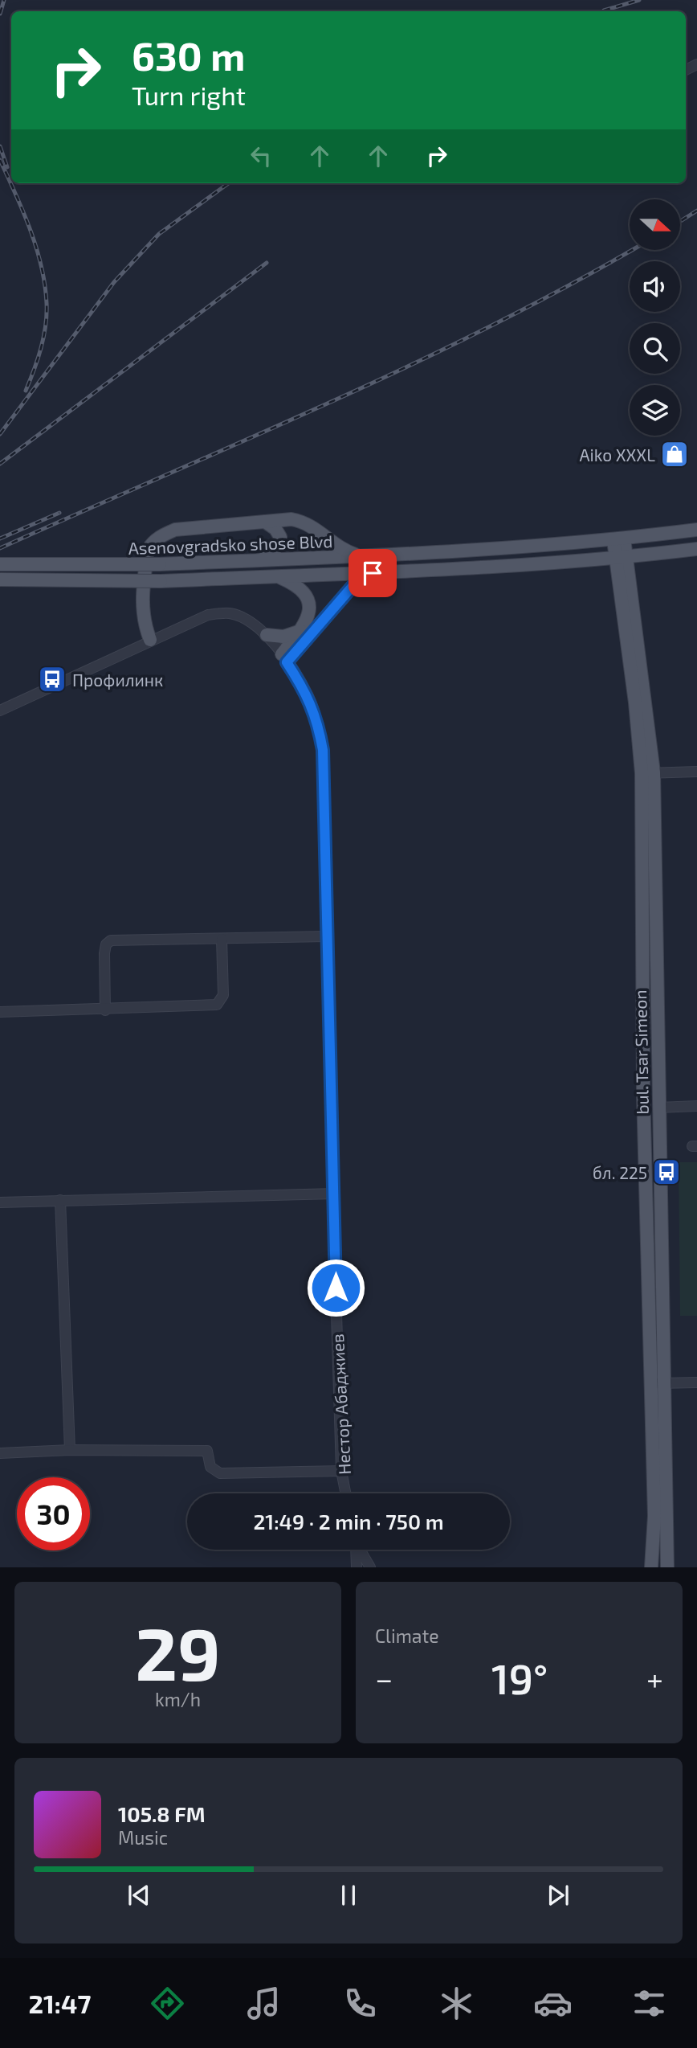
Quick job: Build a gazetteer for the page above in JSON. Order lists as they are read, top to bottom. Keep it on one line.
{"streets":{"main road":["Asenovgradsko shose Blvd","bul. Tsar Simeon"],"street":["Нестор Абаджиев"]},"crossings":[["Asenovgradsko shose Blvd","bul. Tsar Simeon"]],"places":{"shop":["Aiko XXXL"],"bus stop":["Профилинк","бл. 225"]},"north":"right","page":{"turn":["630 m","Turn right"],"limit":"30","trip":"21:49 · 2 min · 750 m","tile":[["29","km/h"],"Climate"],"heat":["−","19°","+"],"song":["105.8 FM","Music"],"tabs":"21:47"}}
